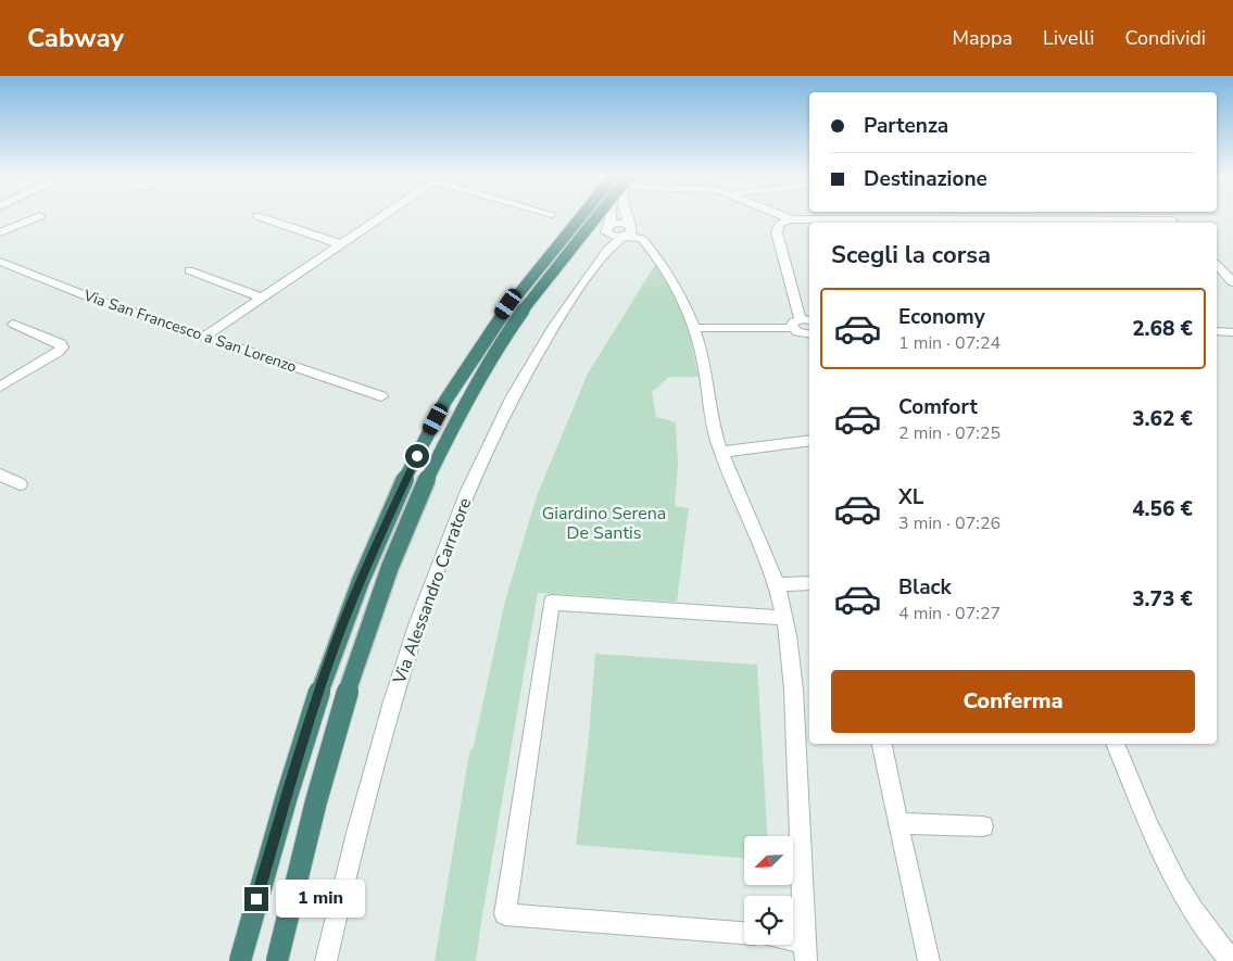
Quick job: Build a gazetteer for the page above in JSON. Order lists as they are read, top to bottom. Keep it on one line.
{"streets":{"street":["Via San Francesco a San Lorenzo","Via Alessandro Carratore"]},"parks":["Giardino Serena De Santis"],"north":"bottom left","page":{"header":"Cabway","nav":["Mappa","Livelli","Condividi"],"banner":["Partenza","Destinazione"],"heading":"Scegli la corsa","list":[{"name":"Economy","note":"1 min · 07:24","value":"2.68 €"},{"name":"Comfort","note":"2 min · 07:25","value":"3.62 €"},{"name":"XL","note":"3 min · 07:26","value":"4.56 €"},{"name":"Black","note":"4 min · 07:27","value":"3.73 €"}],"buttons":"Conferma","bubble":"1 min"}}
